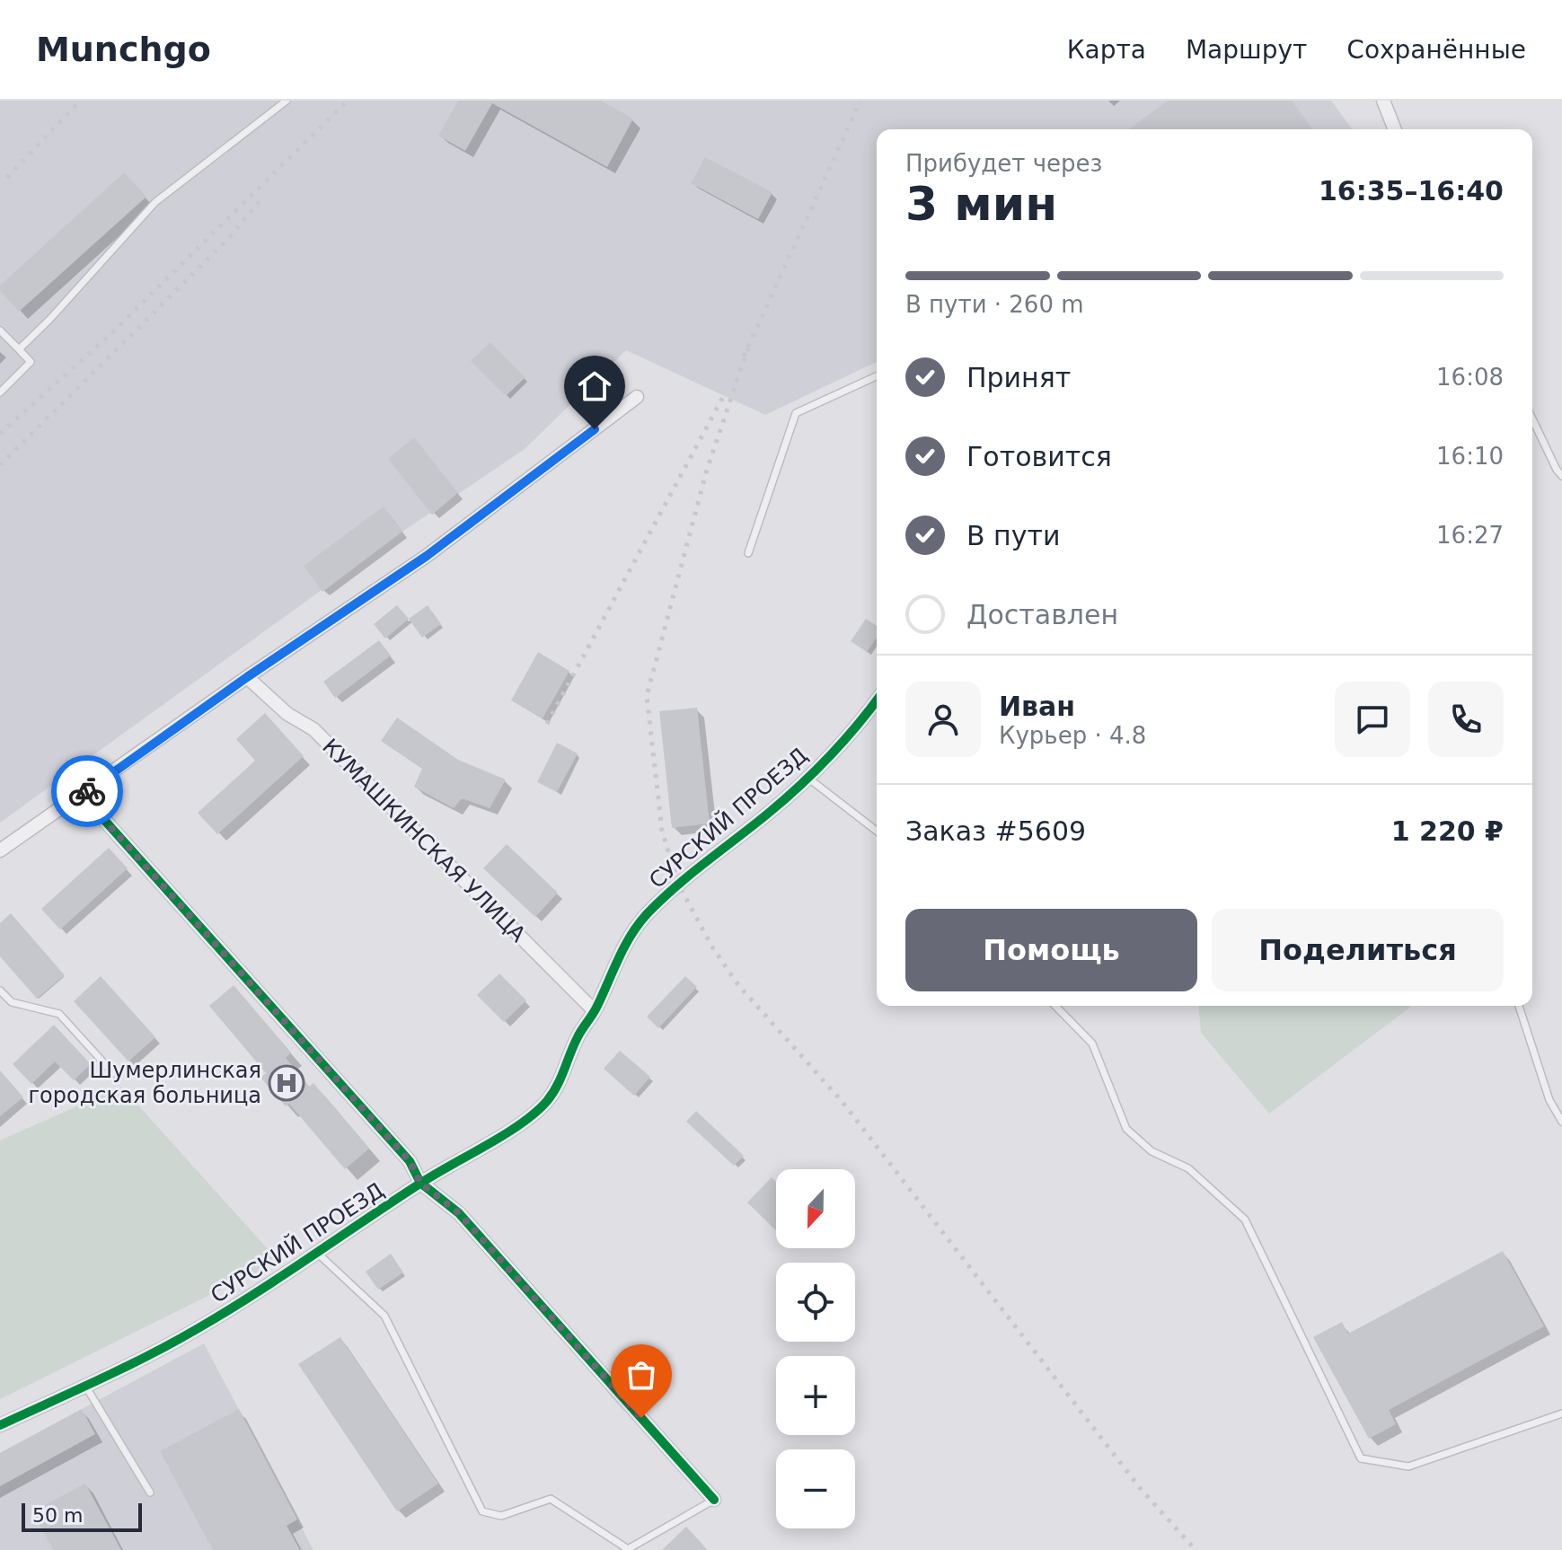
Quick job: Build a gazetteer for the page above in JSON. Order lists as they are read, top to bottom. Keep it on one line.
{"streets":{"street":["СУРСКИЙ ПРОЕЗД","КУМАШКИНСКАЯ УЛИЦА"]},"crossings":[["СУРСКИЙ ПРОЕЗД","КУМАШКИНСКАЯ УЛИЦА"]],"places":{"hospital":["Шумерлинская городская больница"]},"scale_bar":"50 m","north":"bottom","page":{"header":"Munchgo","nav":["Карта","Маршрут","Сохранённые"],"heading":["3 мин","Прибудет через","16:35–16:40"],"panel":["Иван","Курьер · 4.8","Заказ #5609","1 220 ₽"],"bar":"В пути · 260 m","list":[["Принят","16:08"],["Готовится","16:10"],["В пути","16:27"],"Доставлен"],"buttons":["Помощь","Поделиться"],"map_buttons":["+","−"],"scale":"50 m"}}
